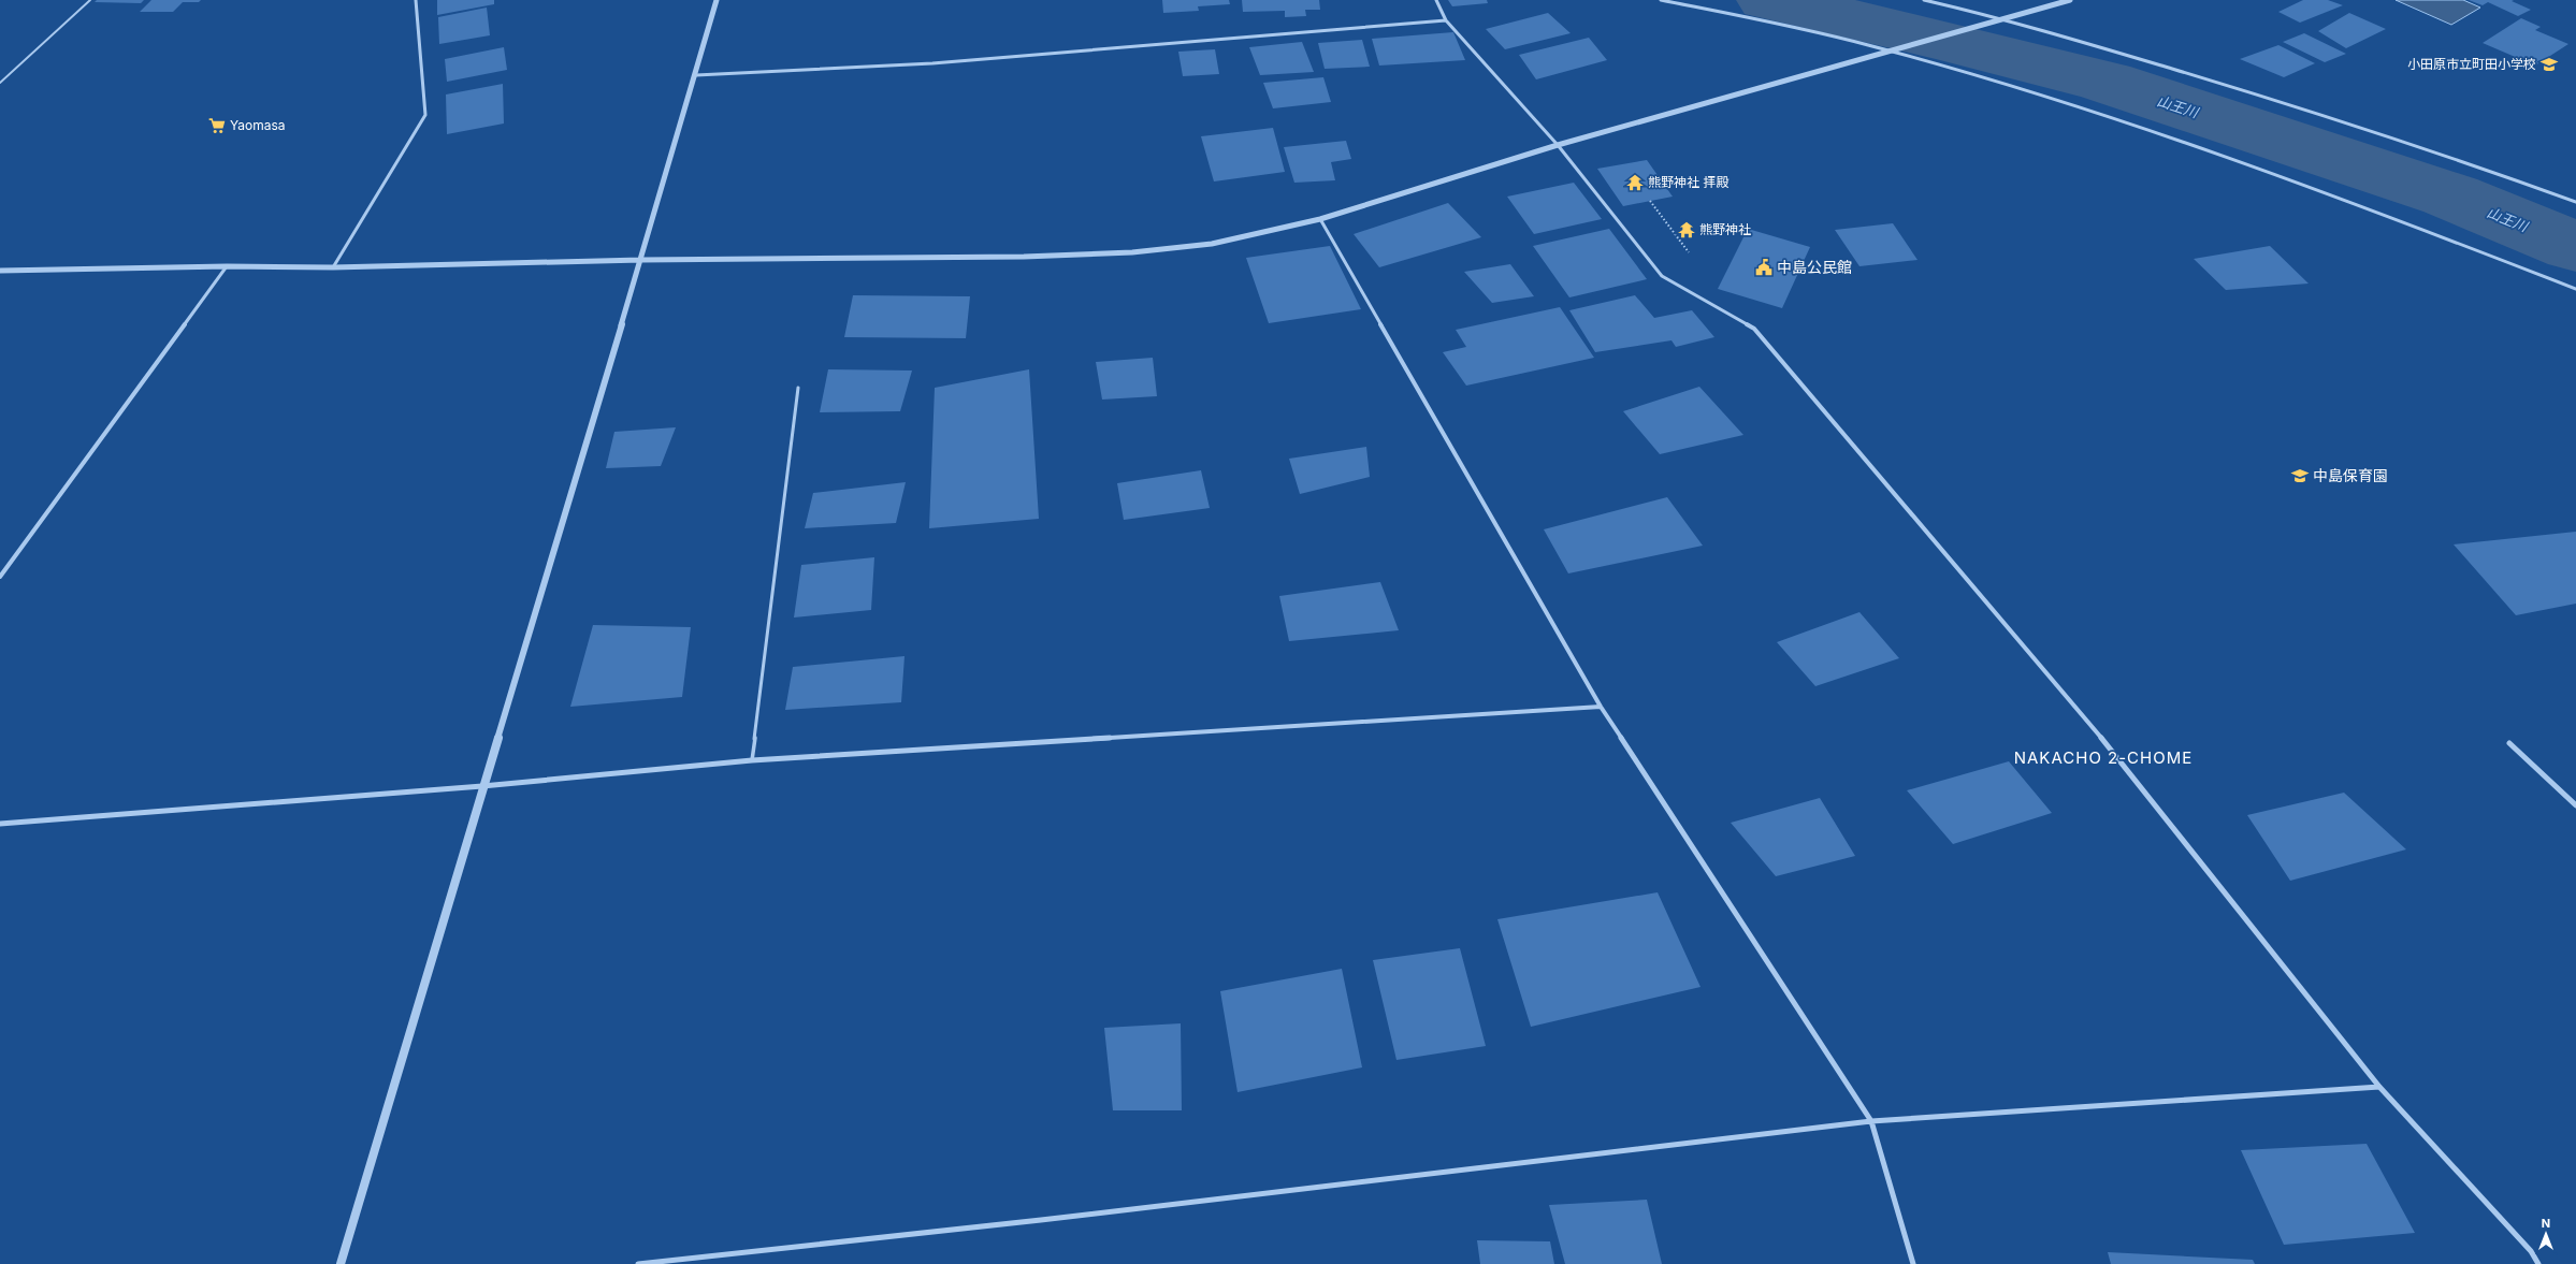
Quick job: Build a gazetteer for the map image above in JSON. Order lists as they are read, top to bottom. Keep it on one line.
{"districts":["NAKACHO 2-CHOME"],"water":["山王川"],"places":{"school or university":["小田原市立町田小学校","中島保育園"],"supermarket":["Yaomasa"],"temple":["熊野神社 拝殿","熊野神社"],"public building":["中島公民館"]},"north":"top"}
